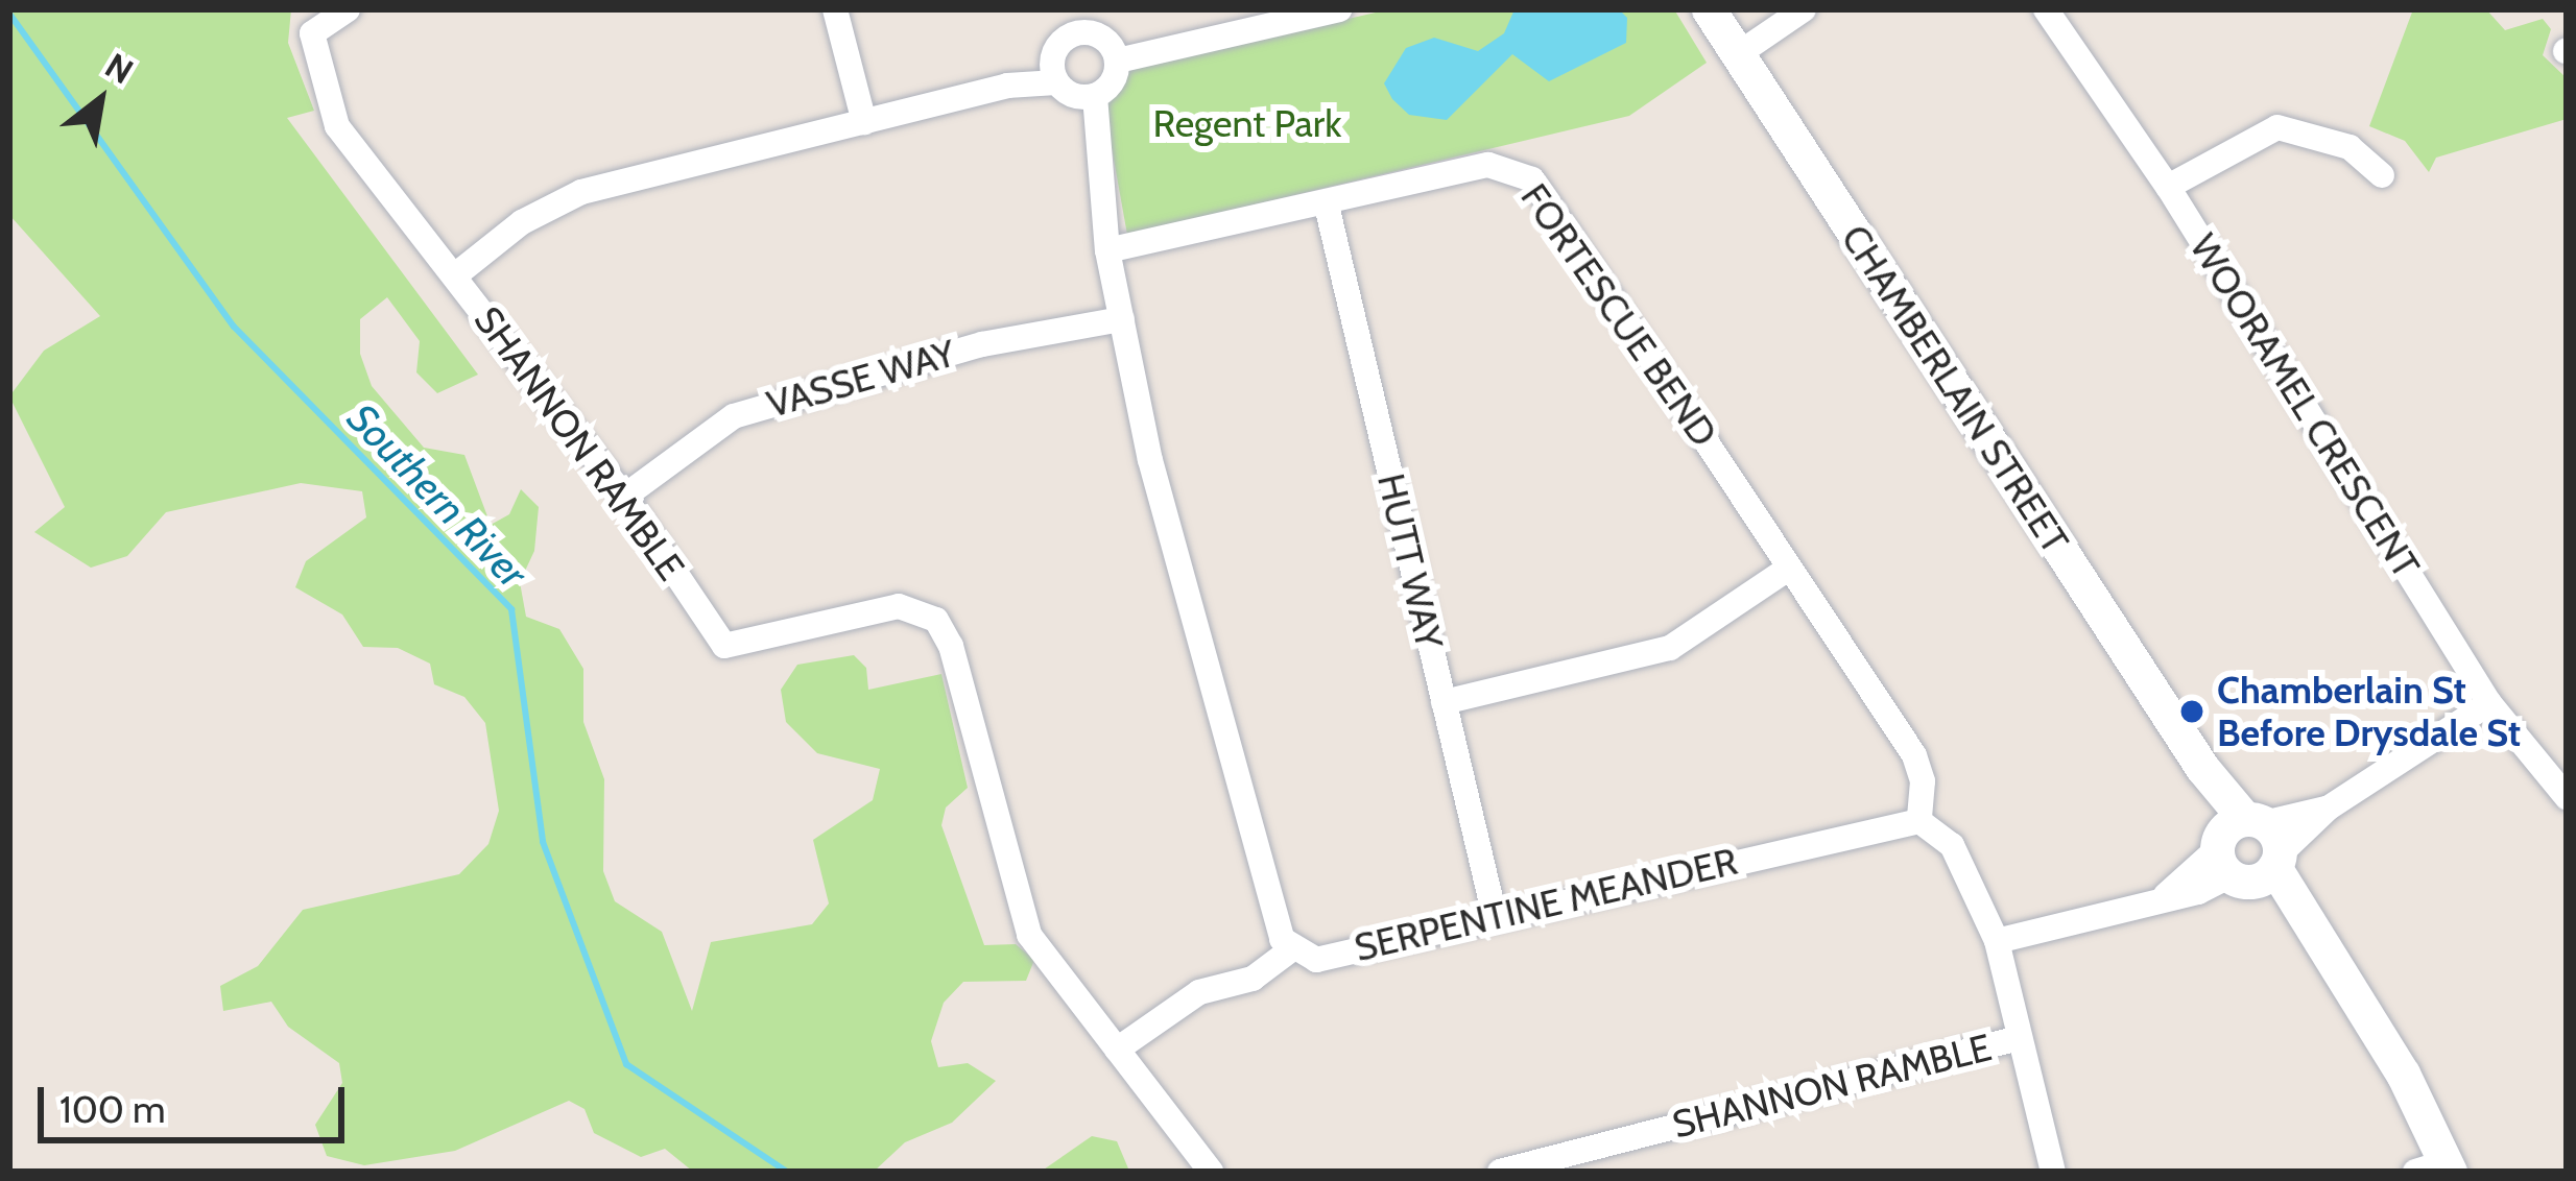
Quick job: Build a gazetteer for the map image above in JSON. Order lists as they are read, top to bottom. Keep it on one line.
{"streets":{"main road":["CHAMBERLAIN STREET"],"street":["FORTESCUE BEND","VASSE WAY","WOORAMEL CRESCENT","SHANNON RAMBLE","HUTT WAY","SERPENTINE MEANDER"]},"crossings":[["FORTESCUE BEND","HUTT WAY"],["FORTESCUE BEND","SERPENTINE MEANDER"],["VASSE WAY","SHANNON RAMBLE"],["HUTT WAY","SERPENTINE MEANDER"]],"water":["Southern River"],"parks":["Regent Park"],"places":["Chamberlain St Before Drysdale St"],"scale_bar":"100 m","north":"top right"}
